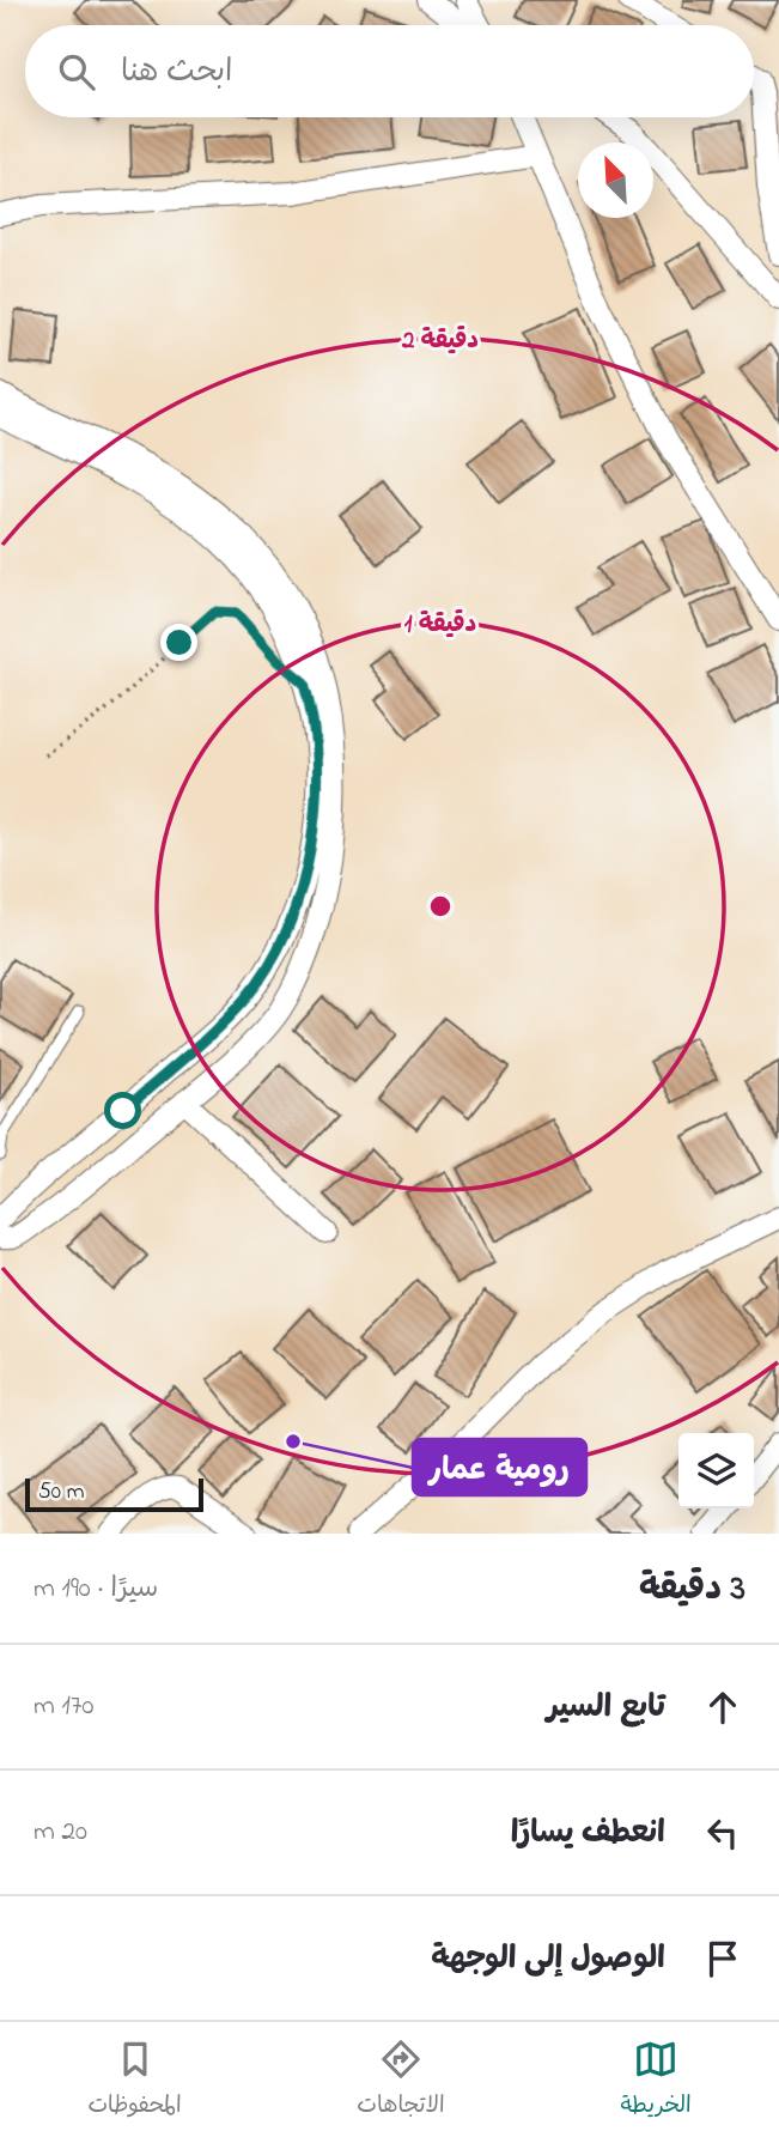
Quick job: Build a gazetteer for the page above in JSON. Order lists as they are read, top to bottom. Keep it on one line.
{"places":["رومية عمار"],"scale_bar":"50 m","north":"top left","page":{"search":"ابحث هنا","scale":"50 m","heading":["3 دقيقة","سيرًا · 190 m"],"list":[["تابع السير","170 m"],["انعطف يسارًا","20 m"],"الوصول إلى الوجهة"],"nav":["الخريطة","الاتجاهات","المحفوظات"]},"rings":["2 دقيقة","1 دقيقة"]}
